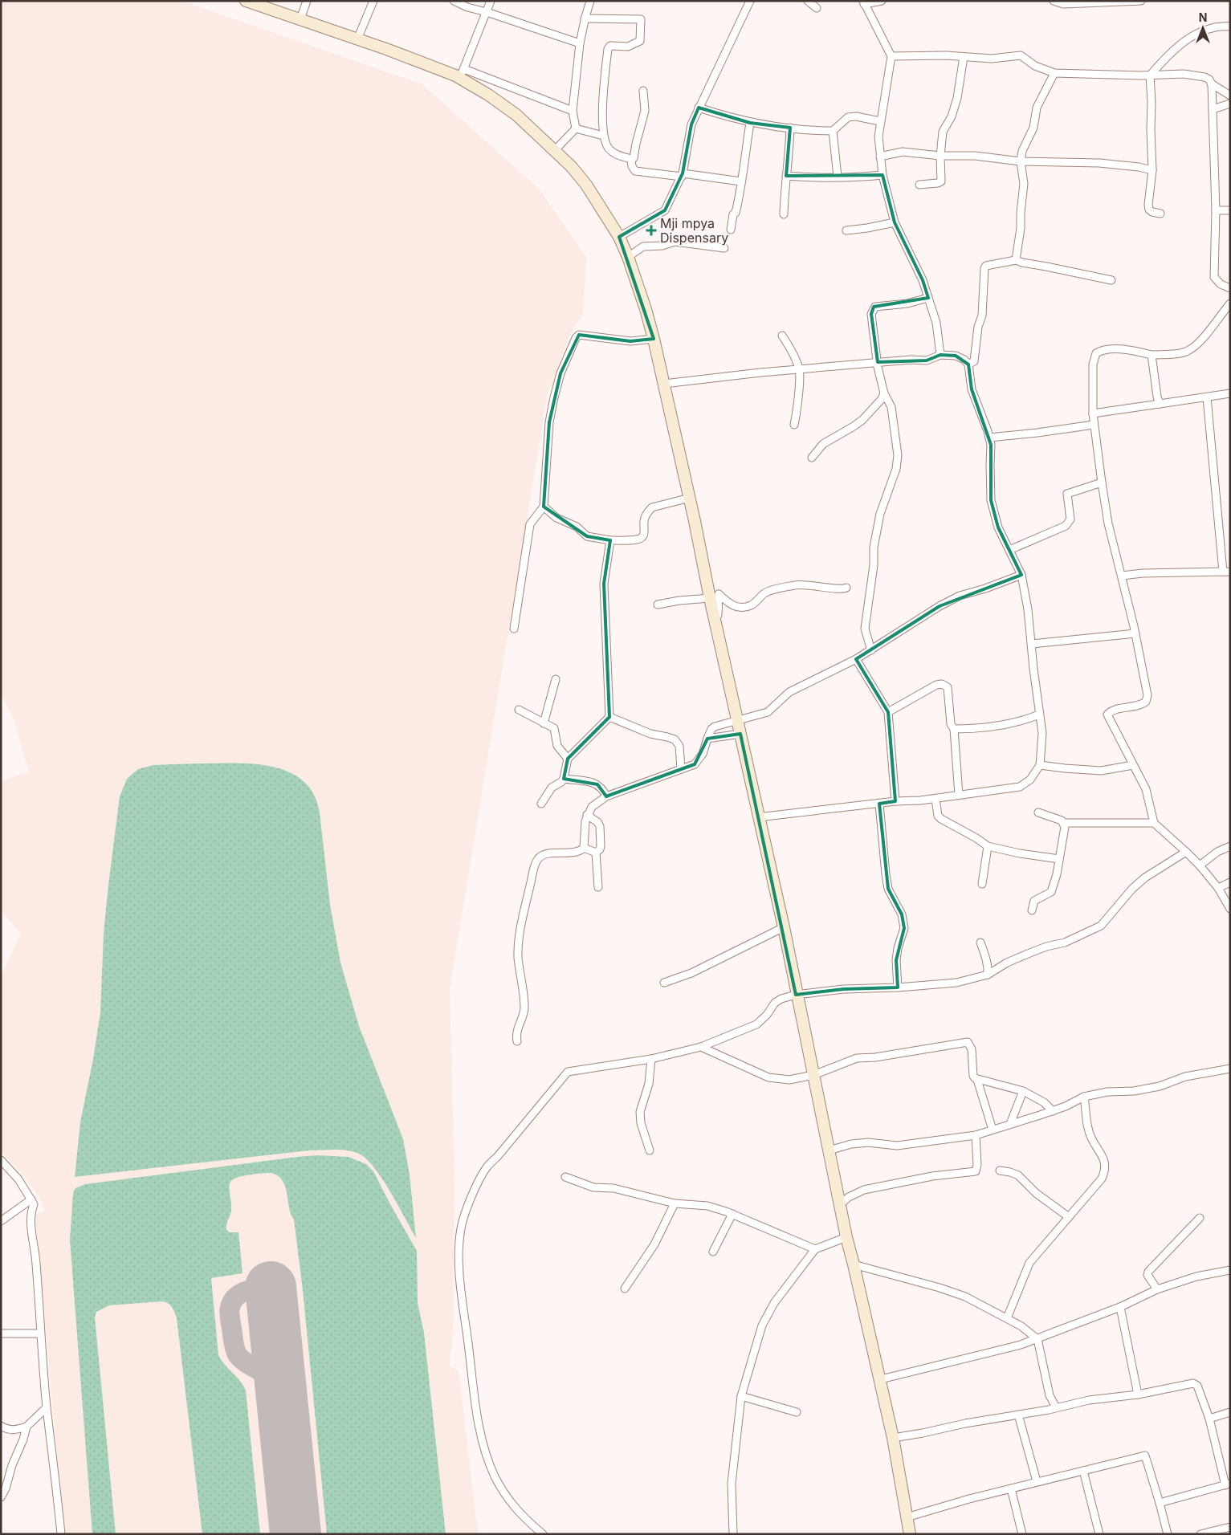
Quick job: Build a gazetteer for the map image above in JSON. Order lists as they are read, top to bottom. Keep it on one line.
{"places":{"health":["Mji mpya Dispensary"]},"north":"top"}
